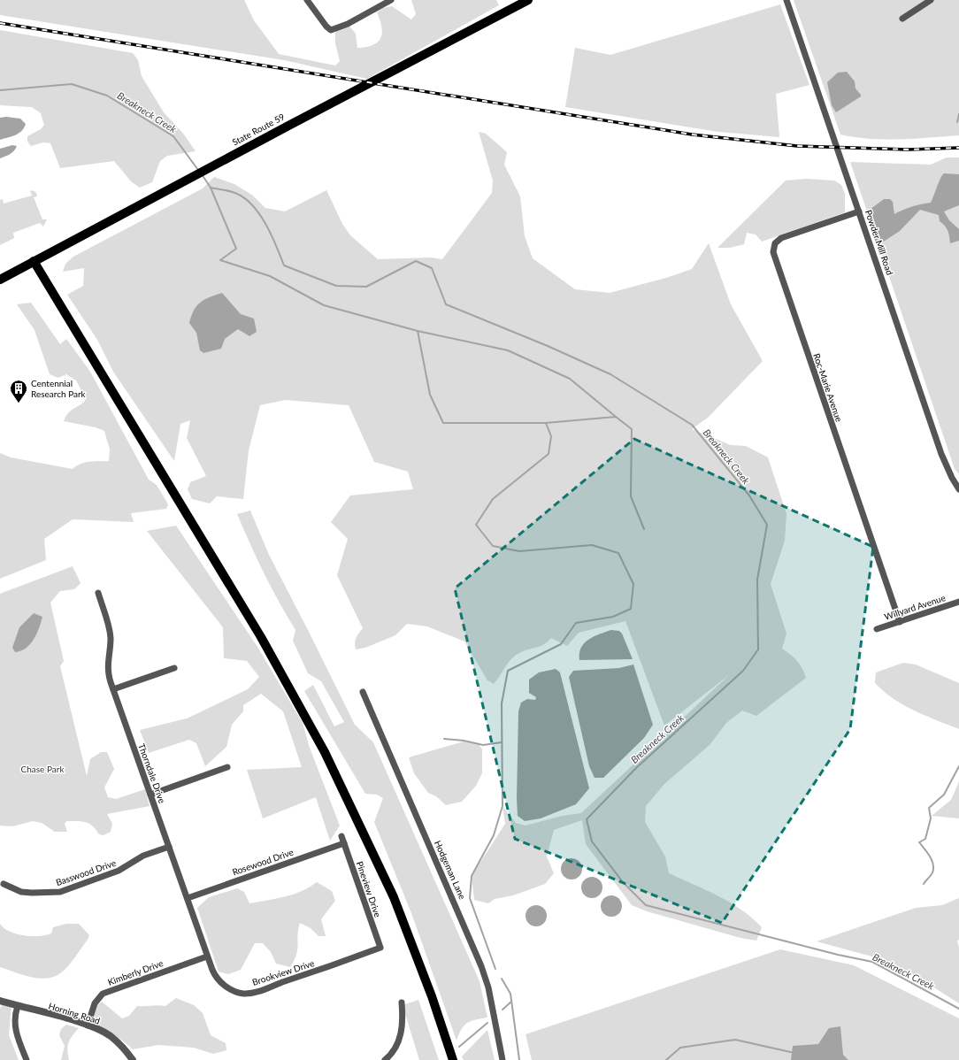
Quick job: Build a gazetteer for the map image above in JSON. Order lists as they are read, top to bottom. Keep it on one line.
{"streets":{"main road":["State Route 59"],"street":["Powder Mill Road","Roc-Marie Avenue","Willyard Avenue","Thorndale Drive","Rosewood Drive","Hodgeman Lane","Basswood Drive","Pineview Drive","Kimberly Drive","Brookview Drive","Horning Road"]},"crossings":[["Powder Mill Road","Roc-Marie Avenue"],["Roc-Marie Avenue","Willyard Avenue"],["Thorndale Drive","Rosewood Drive"],["Thorndale Drive","Basswood Drive"],["Thorndale Drive","Kimberly Drive"],["Thorndale Drive","Brookview Drive"],["Rosewood Drive","Pineview Drive"],["Pineview Drive","Brookview Drive"],["Kimberly Drive","Brookview Drive"],["Kimberly Drive","Horning Road"]],"water":["Breakneck Creek"],"parks":["Chase Park"],"places":{"building":["Centennial Research Park"]}}
